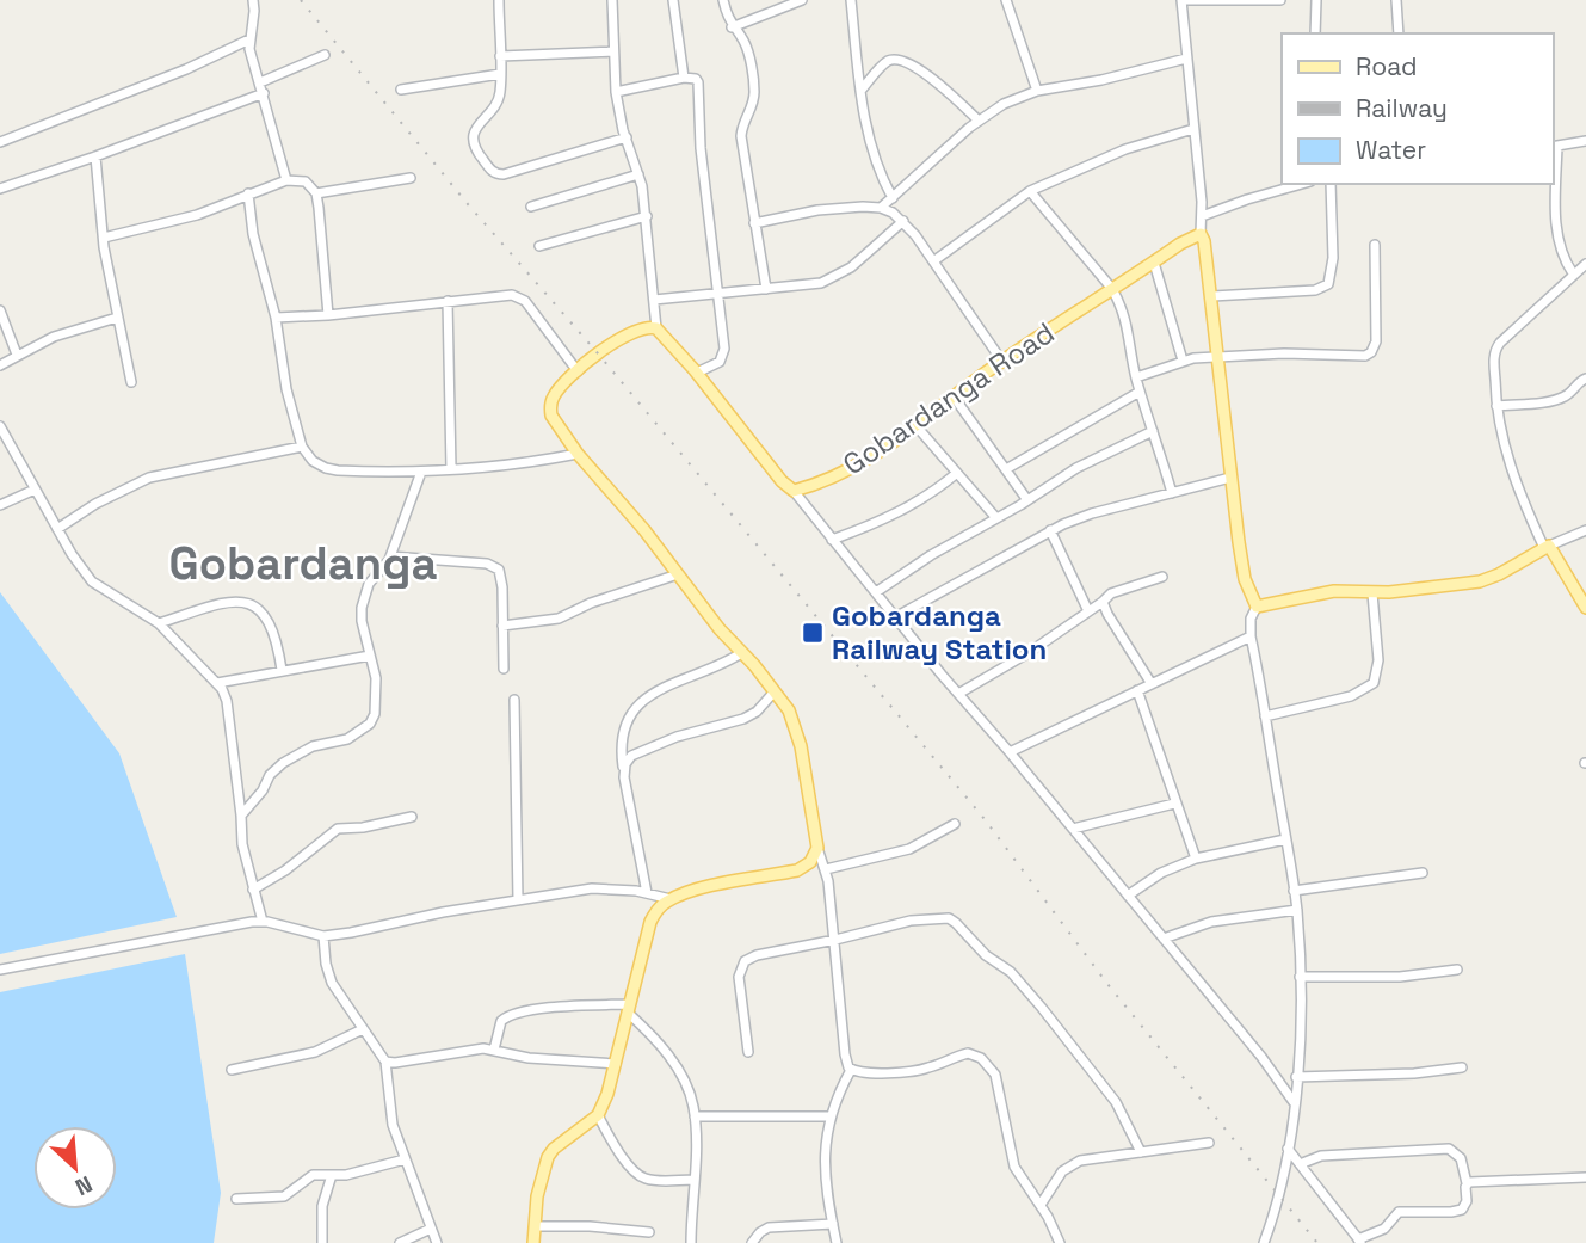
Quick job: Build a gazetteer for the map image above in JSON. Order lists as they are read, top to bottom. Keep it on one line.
{"streets":{"main road":["Gobardanga Road"]},"districts":["Gobardanga"],"places":{"transit":["Gobardanga Railway Station"]},"legend":["Road","Railway","Water"],"north":"bottom right"}
